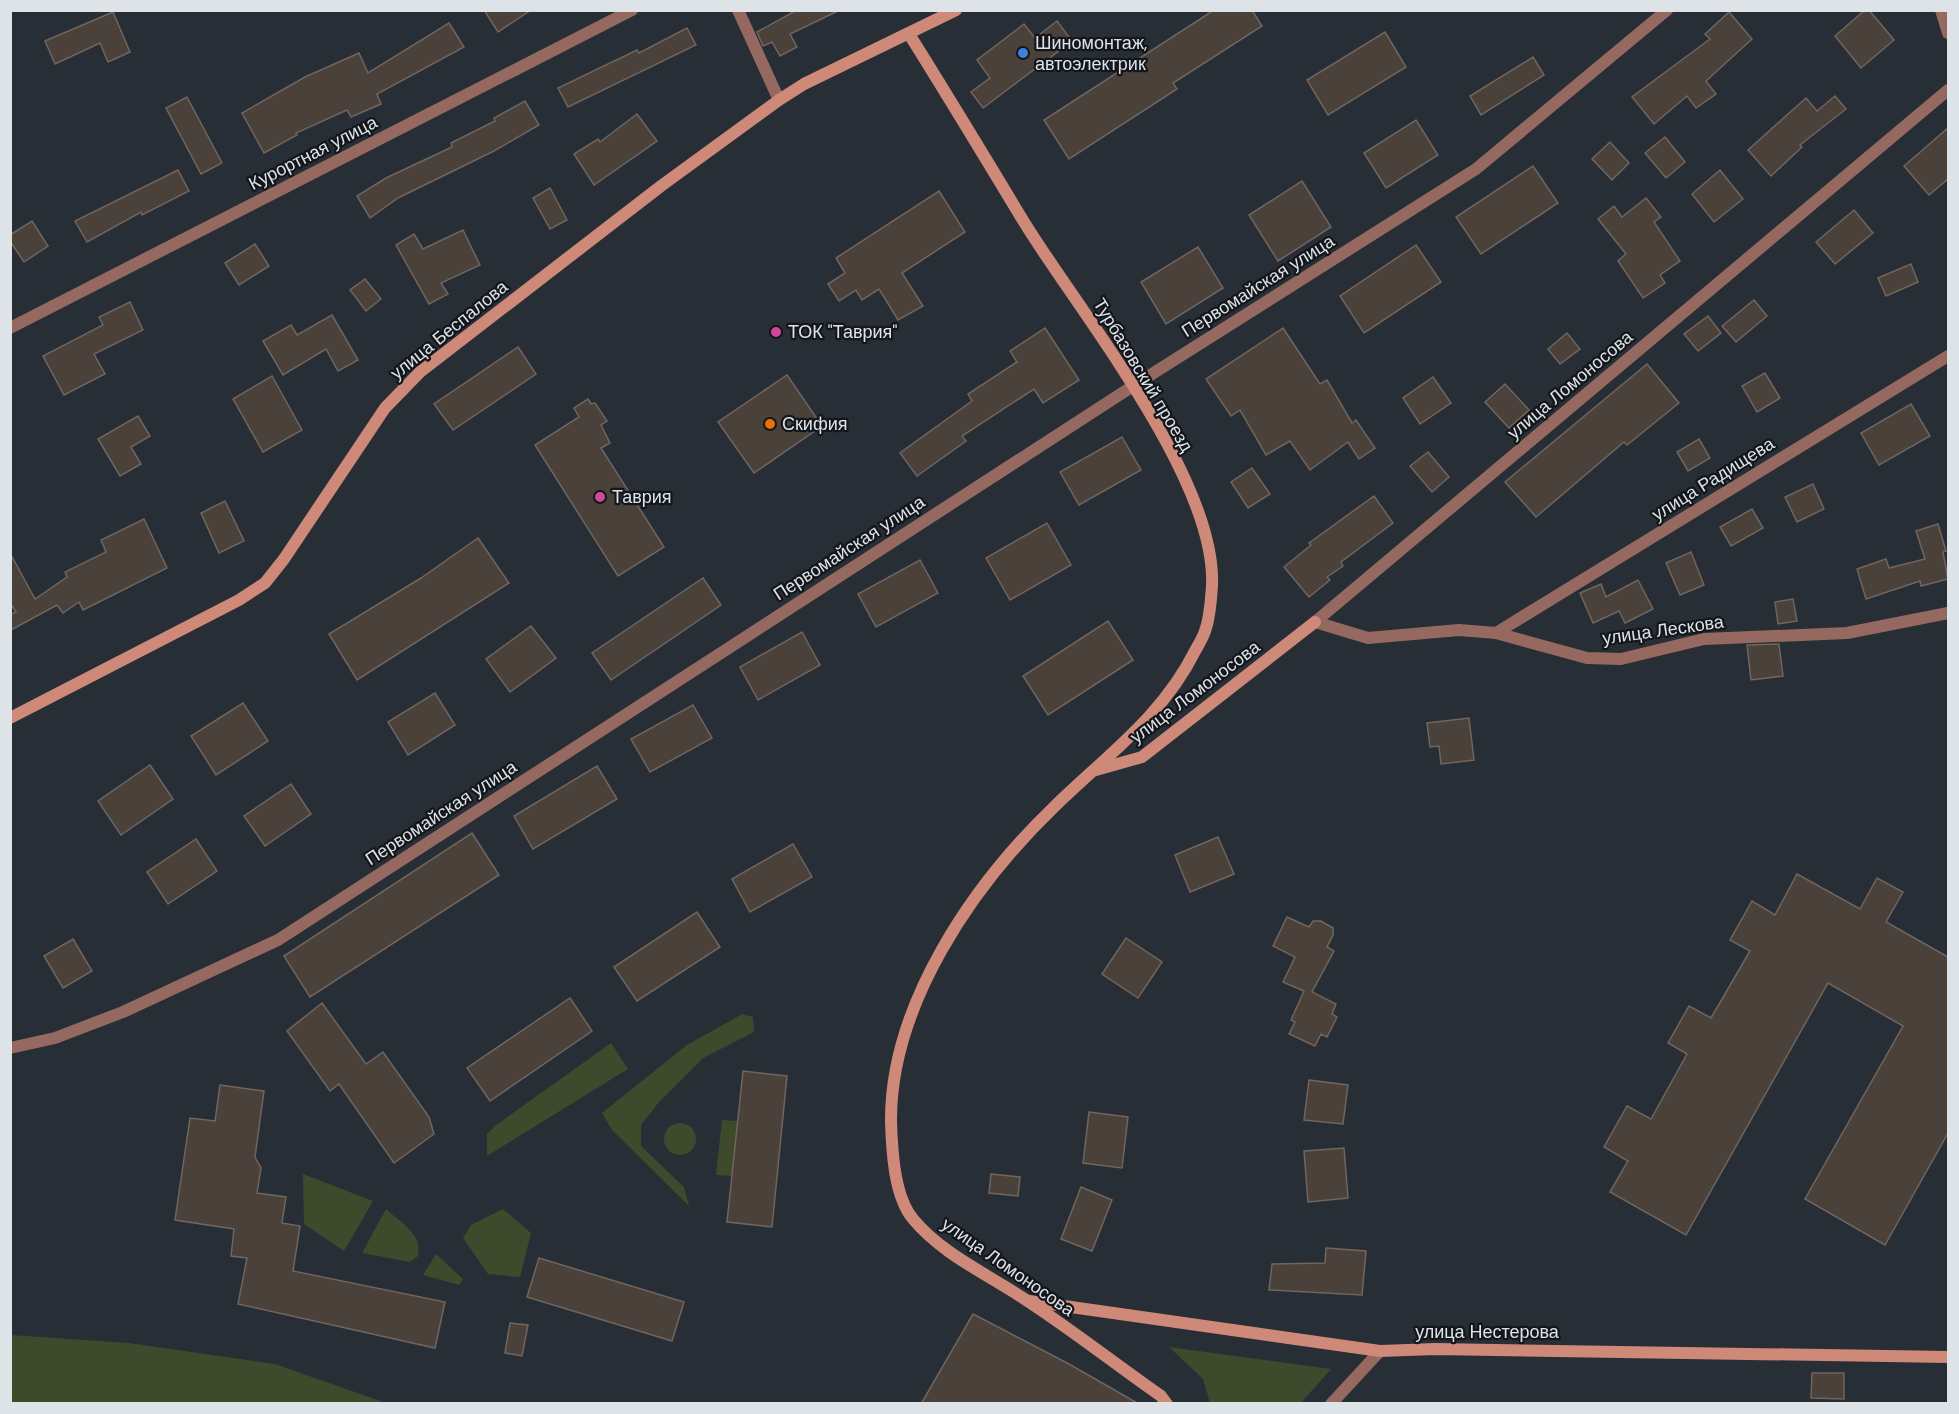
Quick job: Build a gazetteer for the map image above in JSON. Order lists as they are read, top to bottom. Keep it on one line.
{"streets":{"main road":["улица Беспалова","Турбазовский проезд","улица Ломоносова","улица Нестерова"],"street":["Курортная улица","Первомайская улица","улица Радищева","улица Лескова"]},"crossings":[["Первомайская улица","Турбазовский проезд"],["улица Беспалова","Турбазовский проезд"],["Турбазовский проезд","улица Ломоносова"],["улица Ломоносова","улица Лескова"],["улица Ломоносова","улица Нестерова"],["улица Радищева","улица Лескова"]],"places":["Шиномонтаж, автоэлектрик","ТОК \"Таврия\"","Скифия","Таврия"]}
